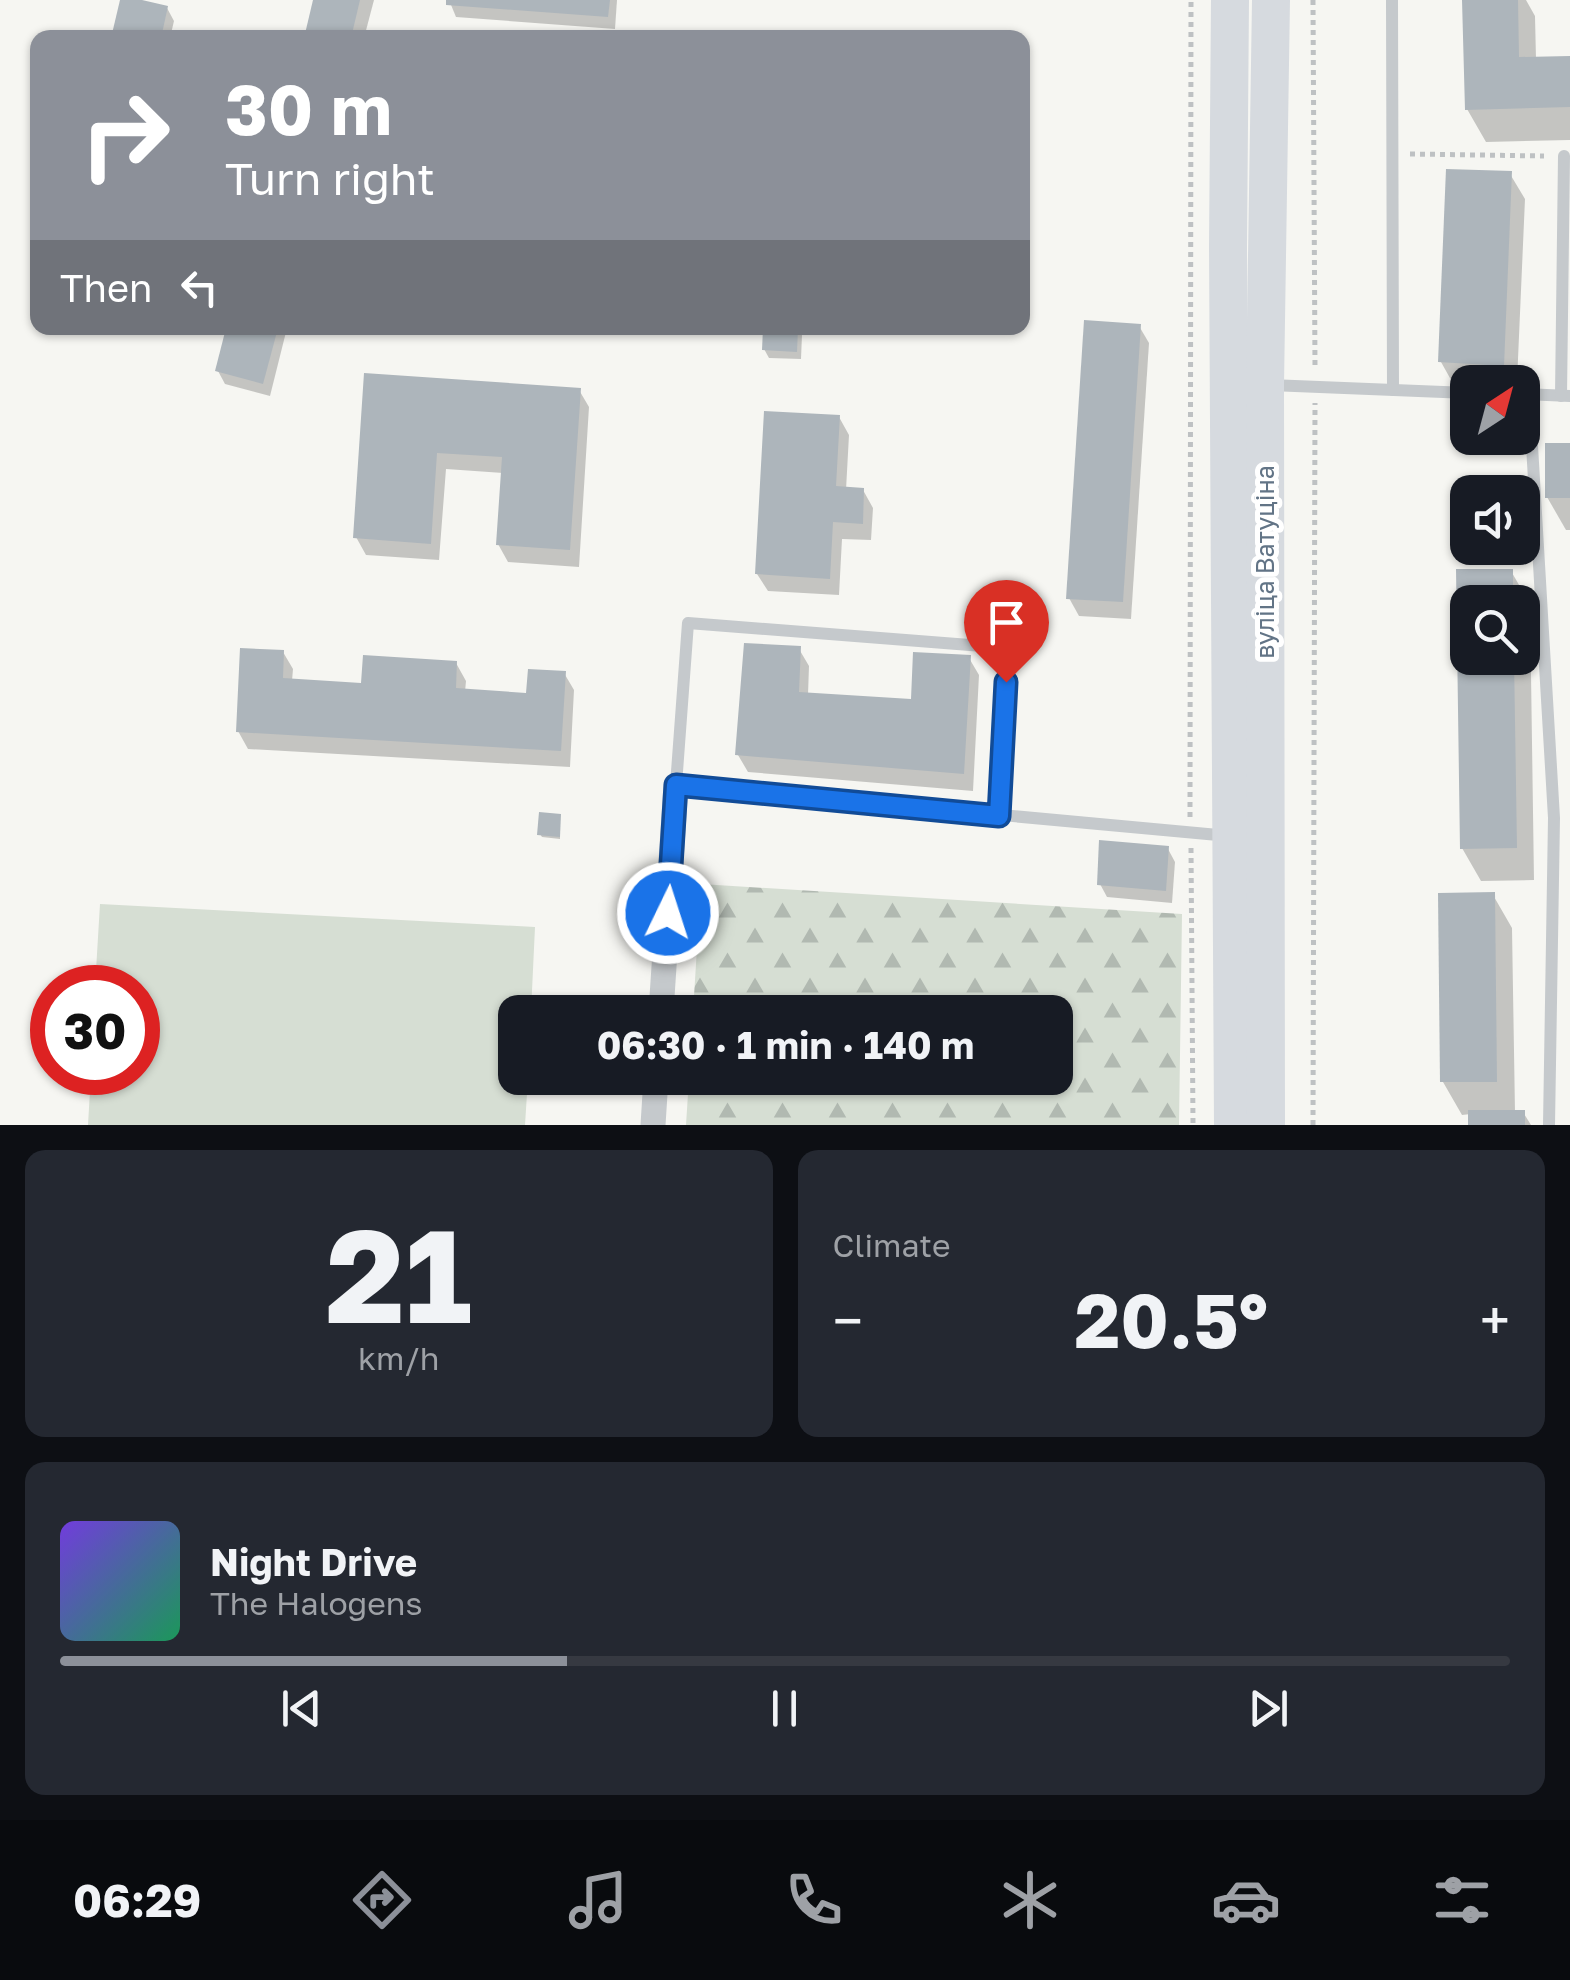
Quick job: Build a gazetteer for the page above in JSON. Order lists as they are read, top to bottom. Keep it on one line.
{"streets":{"street":["вуліца Ватуціна"]},"north":"top right","page":{"turn":["30 m","Turn right"],"then":"Then","limit":"30","trip":"06:30 · 1 min · 140 m","tile":[["21","km/h"],"Climate"],"heat":["−","20.5°","+"],"song":["Night Drive","The Halogens"],"tabs":"06:29"}}
